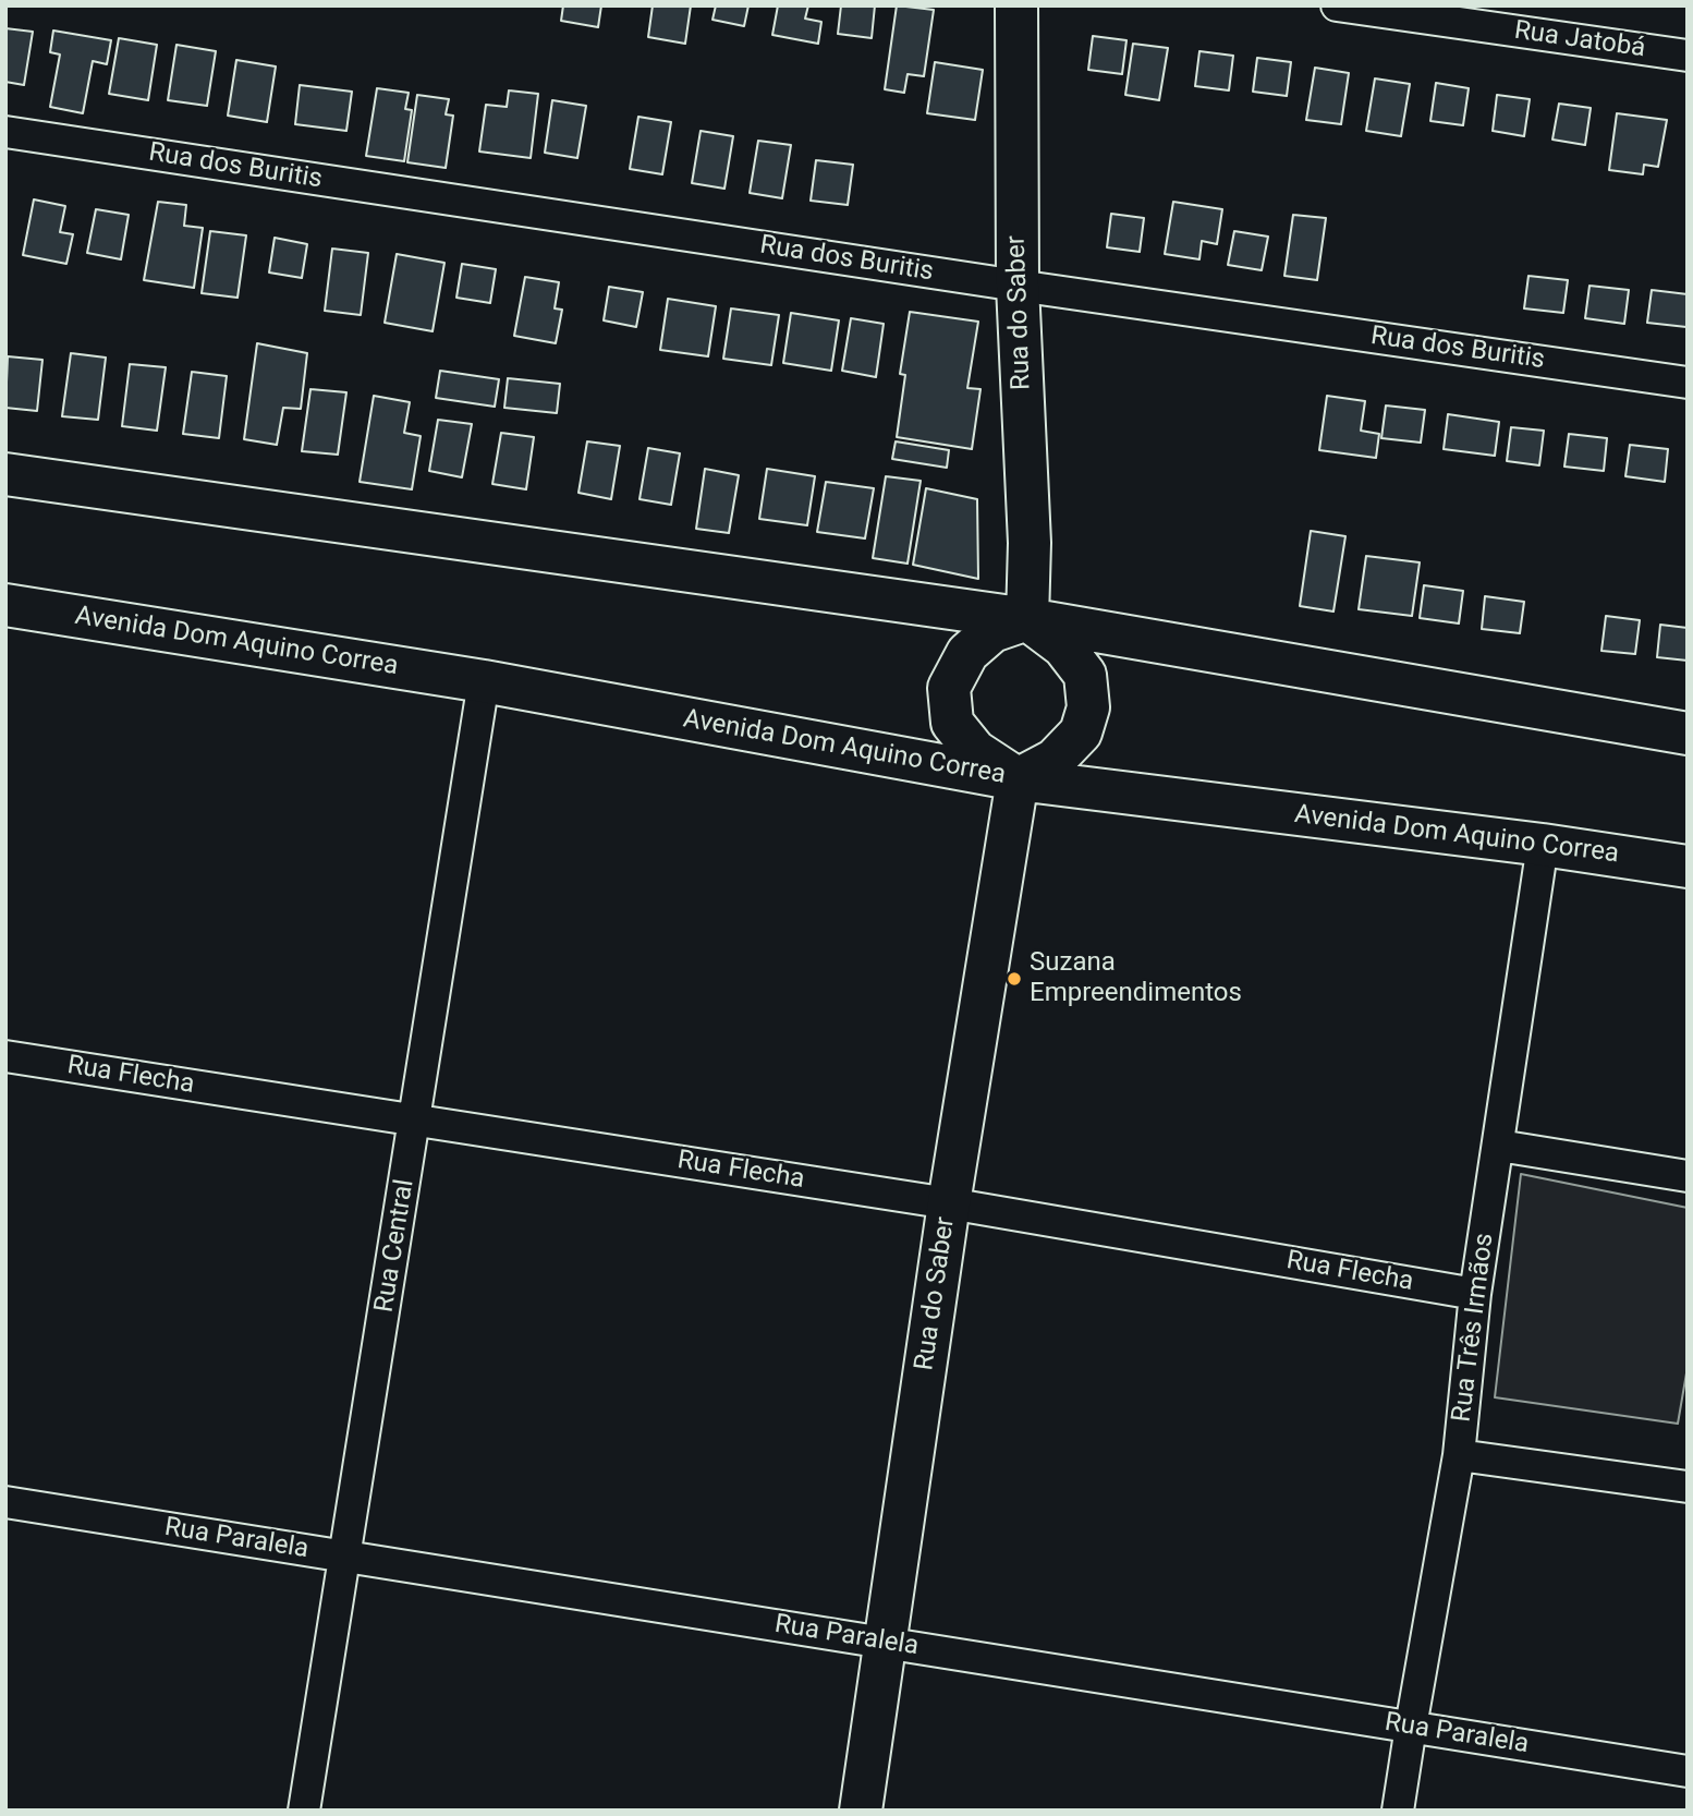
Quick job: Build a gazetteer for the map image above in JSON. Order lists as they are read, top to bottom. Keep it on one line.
{"streets":{"street":["Rua Jatobá","Rua dos Buritis","Rua do Saber","Avenida Dom Aquino Correa","Rua Flecha","Rua Central","Rua Três Irmãos","Rua Paralela"]},"crossings":[["Rua dos Buritis","Rua do Saber"],["Rua do Saber","Avenida Dom Aquino Correa"],["Rua do Saber","Rua Flecha"],["Rua do Saber","Rua Paralela"],["Avenida Dom Aquino Correa","Rua Central"],["Avenida Dom Aquino Correa","Rua Três Irmãos"],["Rua Flecha","Rua Central"],["Rua Flecha","Rua Três Irmãos"],["Rua Central","Rua Paralela"],["Rua Três Irmãos","Rua Paralela"]],"places":["Suzana Empreendimentos"]}
